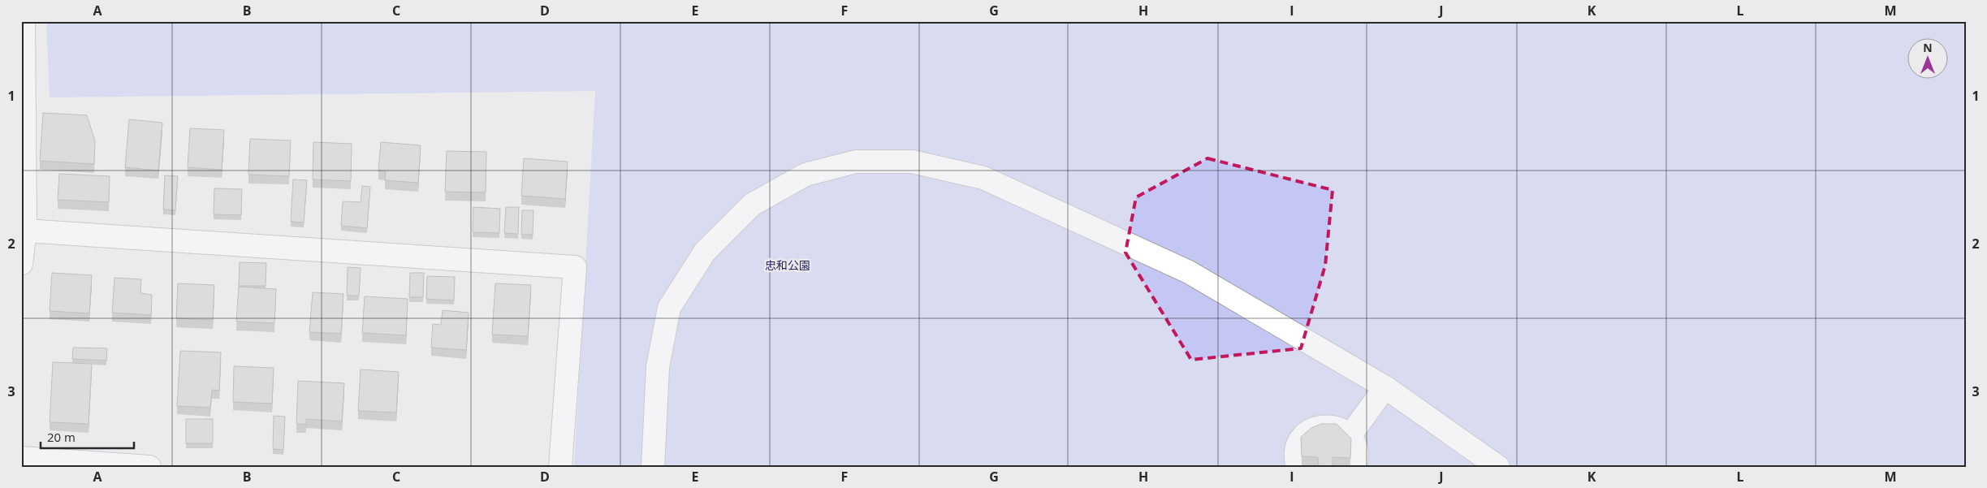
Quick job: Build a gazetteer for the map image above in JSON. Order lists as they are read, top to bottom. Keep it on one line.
{"parks":["忠和公園"],"scale_bar":"20 m","north":"top","grid":{"columns":["A","B","C","D","E","F","G","H","I","J","K","L","M"],"rows":["1","2","3"]}}
